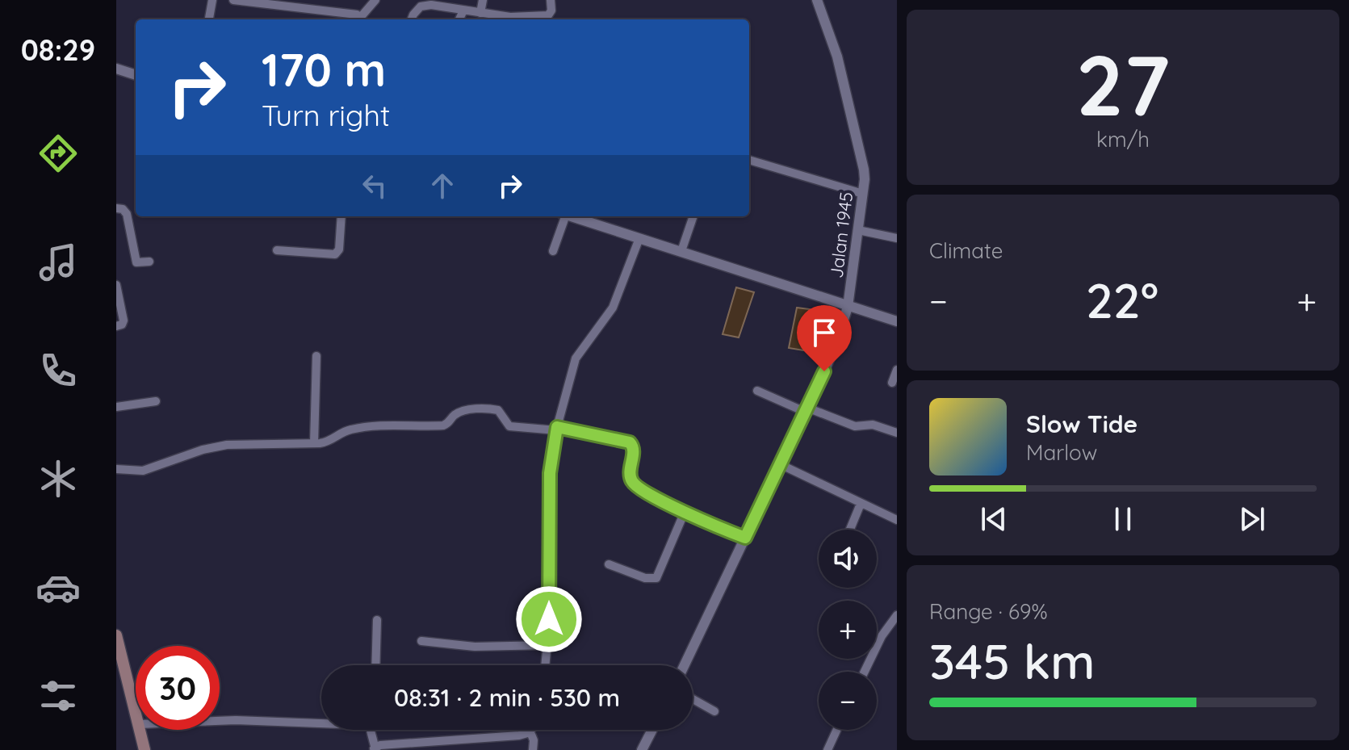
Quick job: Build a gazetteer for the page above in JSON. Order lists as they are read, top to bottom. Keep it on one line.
{"streets":{"street":["Jalan 1945"]},"page":{"tabs":"08:29","tile":[["27","km/h"],"Climate",["Range · 69%","345 km"]],"turn":["170 m","Turn right"],"heat":["−","22°","+"],"song":["Slow Tide","Marlow"],"map_buttons":["+","−"],"limit":"30","trip":"08:31 · 2 min · 530 m"}}
